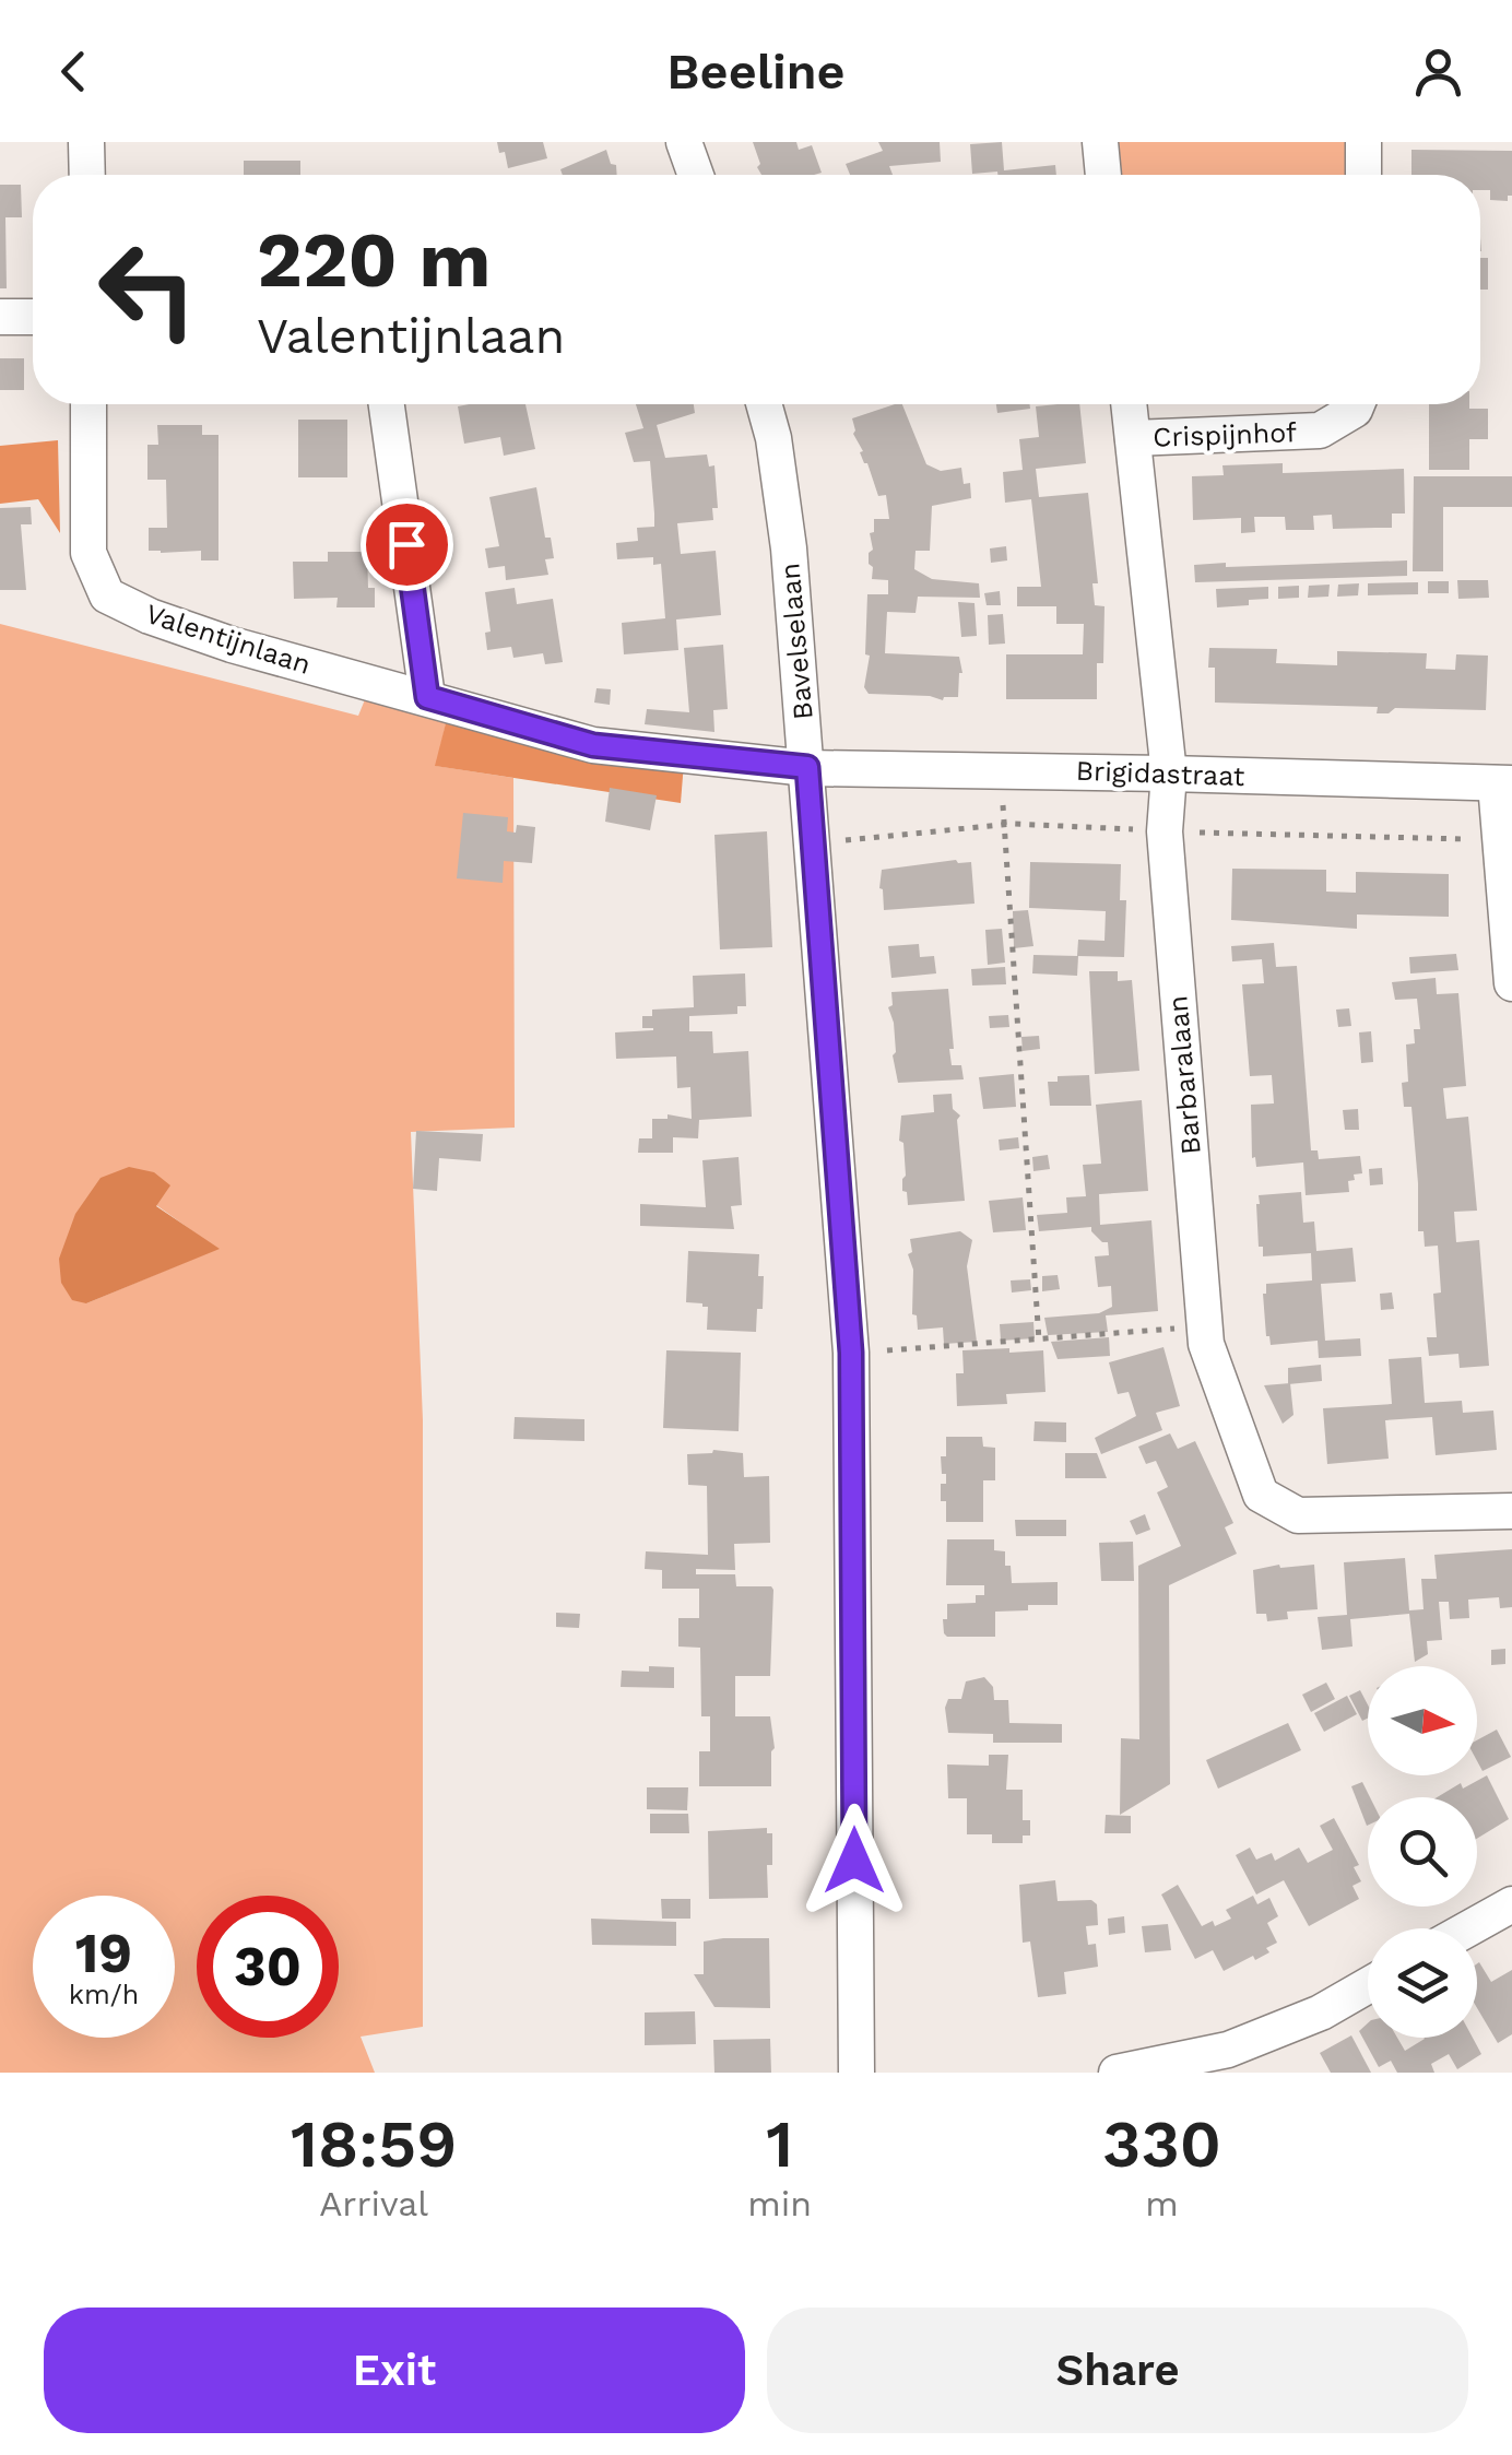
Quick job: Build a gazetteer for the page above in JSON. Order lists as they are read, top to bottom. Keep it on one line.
{"streets":{"street":["Crispijnhof","Valentijnlaan","Bavelselaan","Brigidastraat","Barbaralaan"]},"crossings":[["Crispijnhof","Barbaralaan"],["Valentijnlaan","Bavelselaan"],["Valentijnlaan","Brigidastraat"],["Bavelselaan","Brigidastraat"],["Brigidastraat","Barbaralaan"]],"north":"right","page":{"header":"Beeline","turn":["220 m","Valentijnlaan"],"speed":"19 km/h","limit":"30","eta":["18:59","Arrival","1","min","330","m"],"buttons":["Exit","Share"]}}
